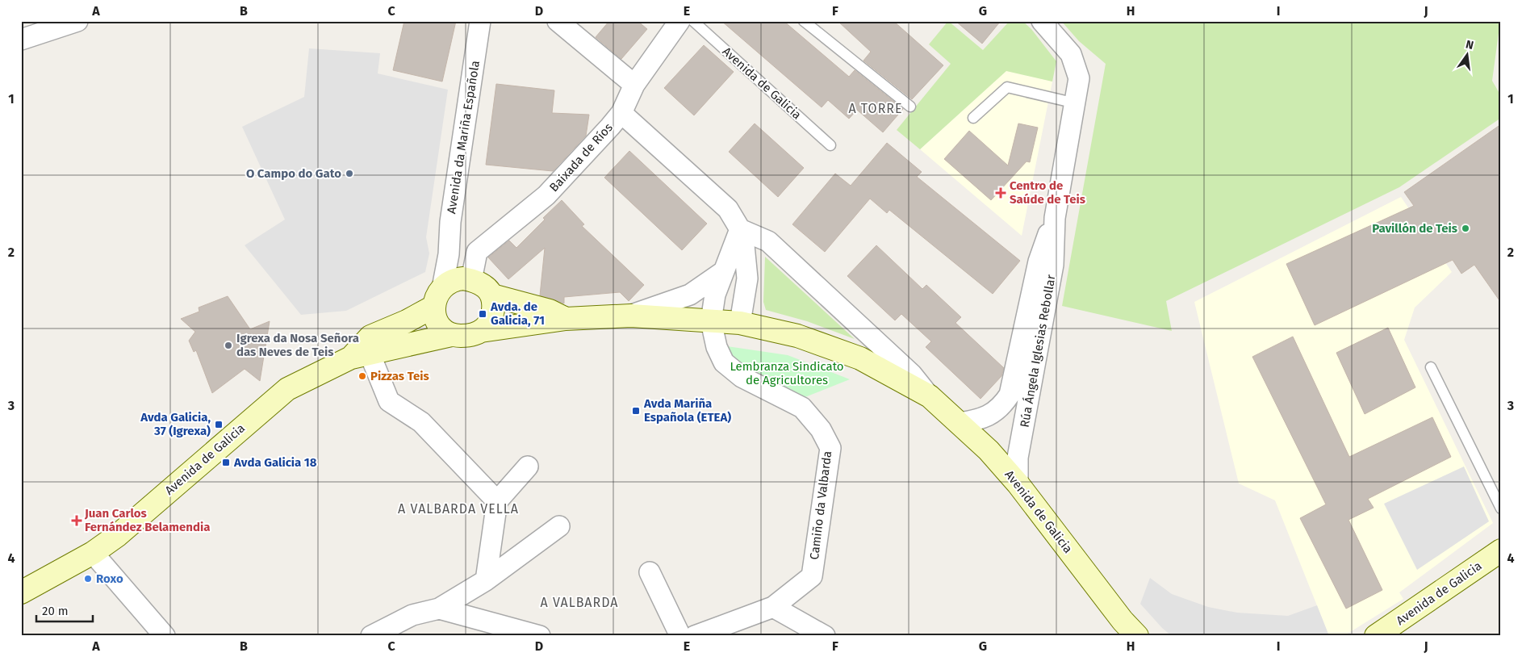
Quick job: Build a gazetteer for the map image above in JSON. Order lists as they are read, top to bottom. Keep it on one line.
{"streets":{"main road":["Avenida de Galicia"],"street":["Avenida da Mariña Española","Baixada de Ríos","Rúa Ángela Iglesias Rebollar","Camiño da Valbarda"]},"crossings":[["Avenida de Galicia","Avenida da Mariña Española"],["Avenida de Galicia","Baixada de Ríos"],["Avenida de Galicia","Rúa Ángela Iglesias Rebollar"],["Avenida de Galicia","Camiño da Valbarda"],["Avenida da Mariña Española","Baixada de Ríos"]],"districts":["A TORRE","A VALBARDA VELLA","A VALBARDA"],"parks":["Lembranza Sindicato de Agricultores"],"places":{"other":["O Campo do Gato","Pavillón de Teis","Igrexa da Nosa Señora das Neves de Teis","Pizzas Teis","Roxo"],"health":["Centro de Saúde de Teis","Juan Carlos Fernández Belamendia"],"transit":["Avda. de Galicia, 71","Avda Mariña Española (ETEA)","Avda Galicia, 37 (Igrexa)","Avda Galicia 18"]},"scale_bar":"20 m","north":"top","grid":{"columns":["A","B","C","D","E","F","G","H","I","J"],"rows":["1","2","3","4"]}}
